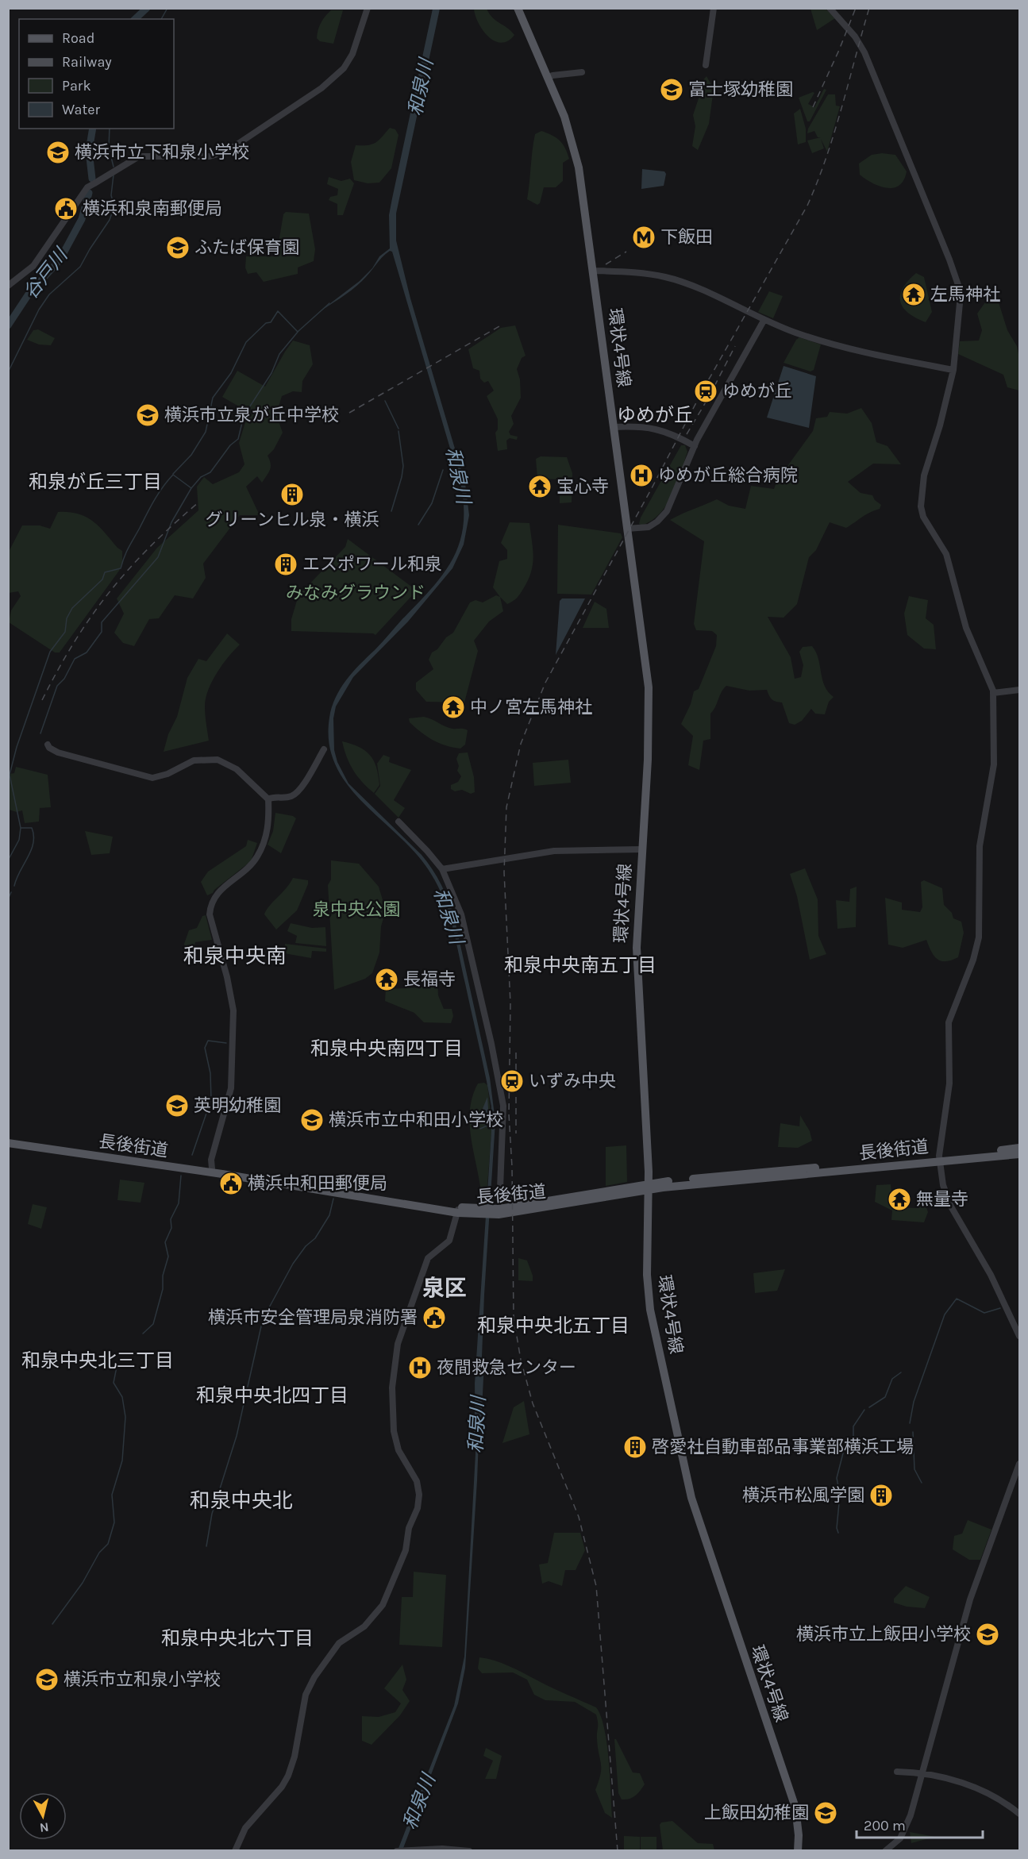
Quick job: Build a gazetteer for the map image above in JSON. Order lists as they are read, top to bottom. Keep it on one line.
{"streets":{"main road":["環状4号線","長後街道"]},"crossings":[["環状4号線","長後街道"]],"districts":["ゆめが丘","和泉が丘三丁目","和泉中央南","和泉中央南五丁目","和泉中央南四丁目","泉区","和泉中央北五丁目","和泉中央北三丁目","和泉中央北四丁目","和泉中央北","和泉中央北六丁目"],"water":["和泉川","谷戸川"],"parks":["みなみグラウンド","泉中央公園"],"places":{"school or university":["富士塚幼稚園","横浜市立下和泉小学校","ふたば保育園","横浜市立泉が丘中学校","英明幼稚園","横浜市立中和田小学校","横浜市立上飯田小学校","横浜市立和泉小学校","上飯田幼稚園"],"public building":["横浜和泉南郵便局","横浜中和田郵便局","横浜市安全管理局泉消防署"],"metro station":["下飯田"],"temple":["左馬神社","宝心寺","中ノ宮左馬神社","長福寺","無量寺"],"station":["ゆめが丘","いずみ中央"],"hospital":["ゆめが丘総合病院","夜間救急センター"],"building":["グリーンヒル泉・横浜","エスポワール和泉","啓愛社自動車部品事業部横浜工場","横浜市松風学園"]},"legend":["Road","Railway","Park","Water"],"scale_bar":"200 m","north":"bottom"}
